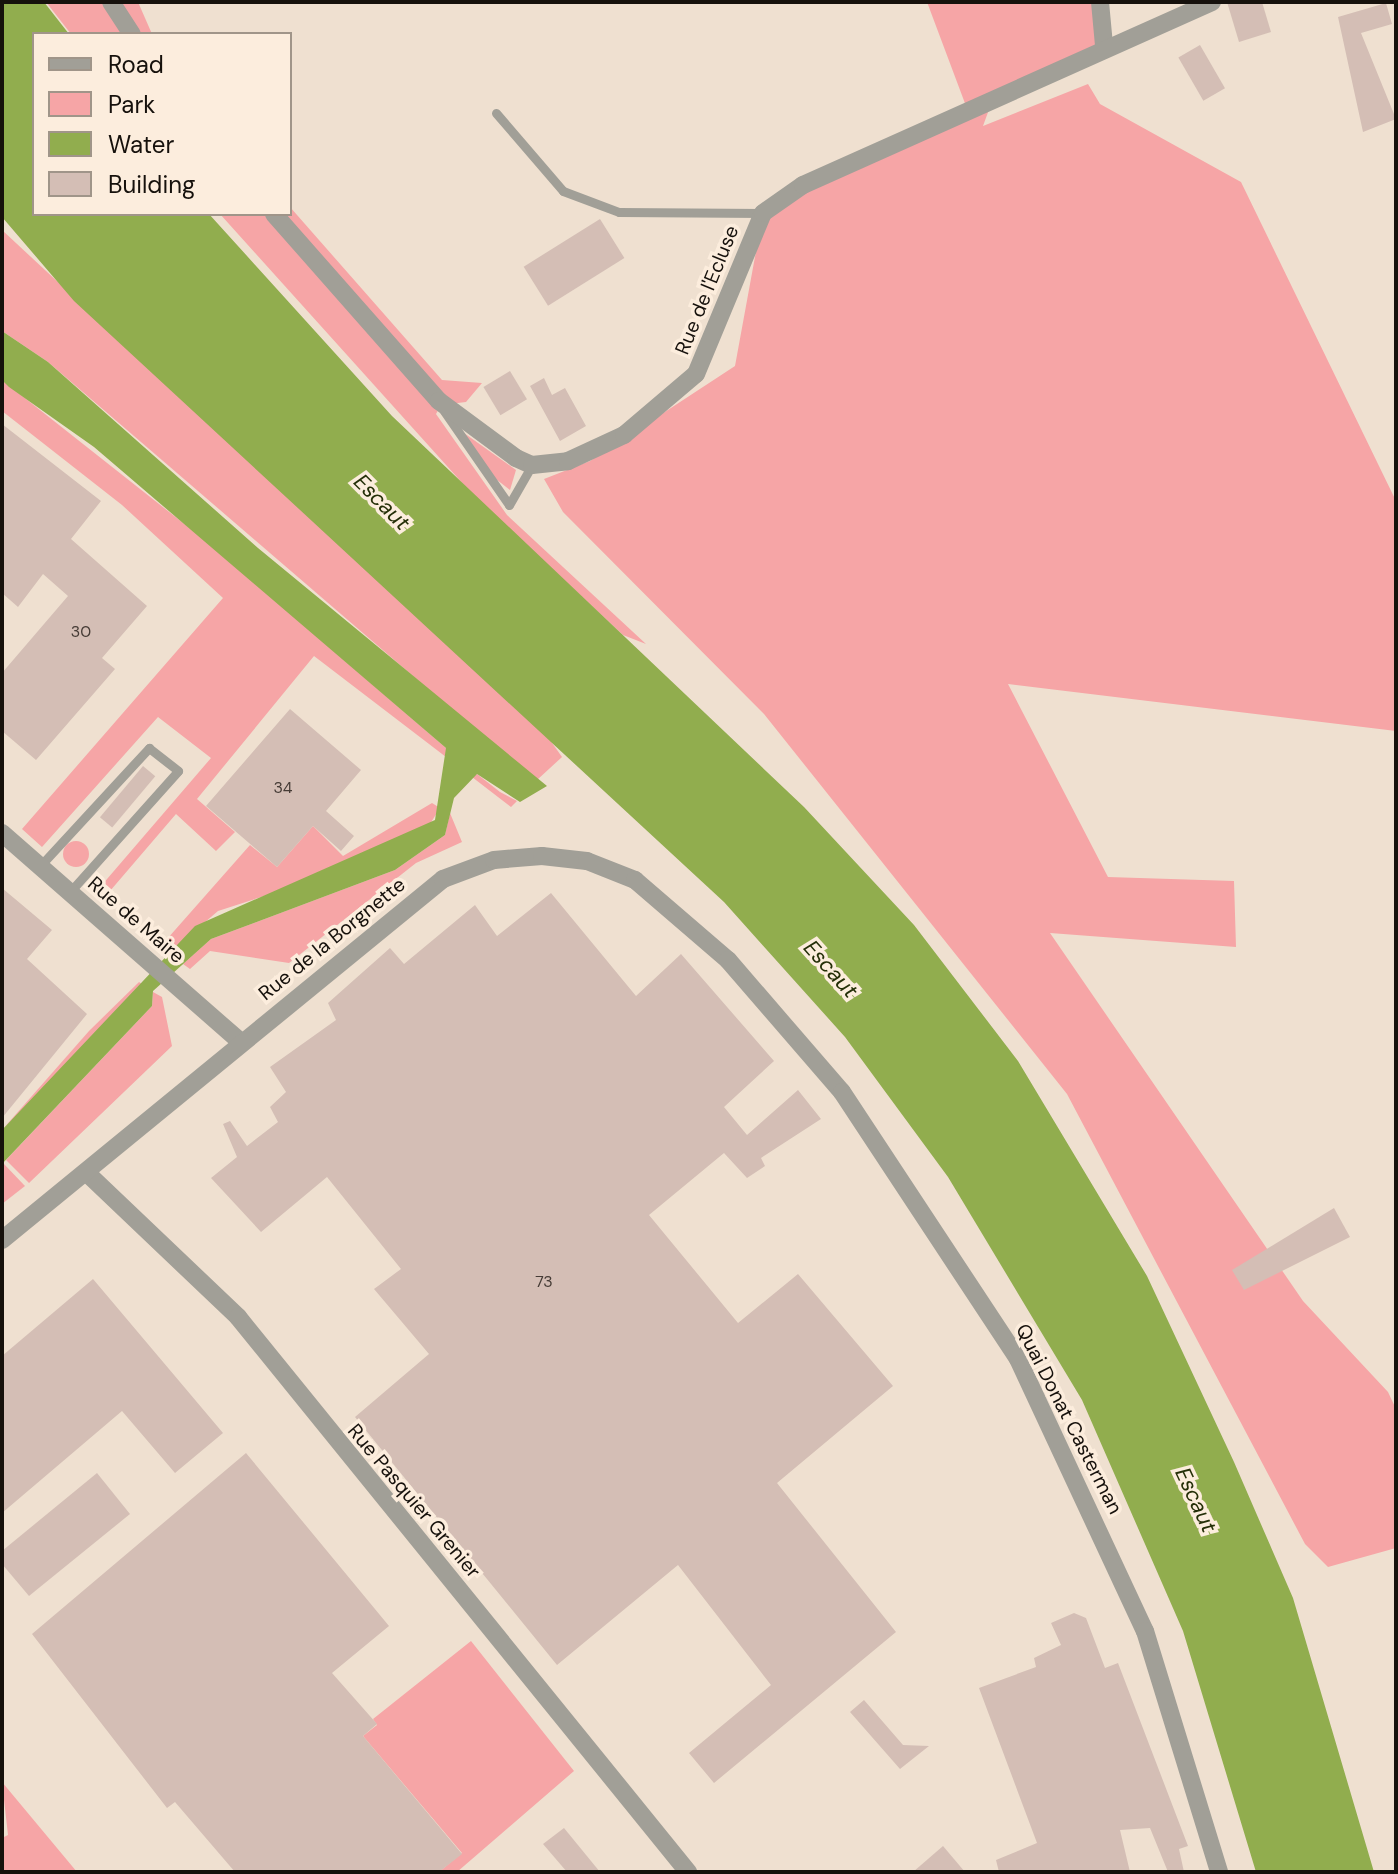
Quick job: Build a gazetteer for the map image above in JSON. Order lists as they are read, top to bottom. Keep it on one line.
{"streets":{"street":["Rue de l'Ecluse","Rue de Maire","Rue de la Borgnette","Quai Donat Casterman","Rue Pasquier Grenier"]},"crossings":[["Rue de Maire","Rue de la Borgnette"],["Rue de la Borgnette","Quai Donat Casterman"],["Rue de la Borgnette","Rue Pasquier Grenier"]],"water":["Escaut"],"house_numbers":["30","34","73"],"legend":["Road","Park","Water","Building"]}
